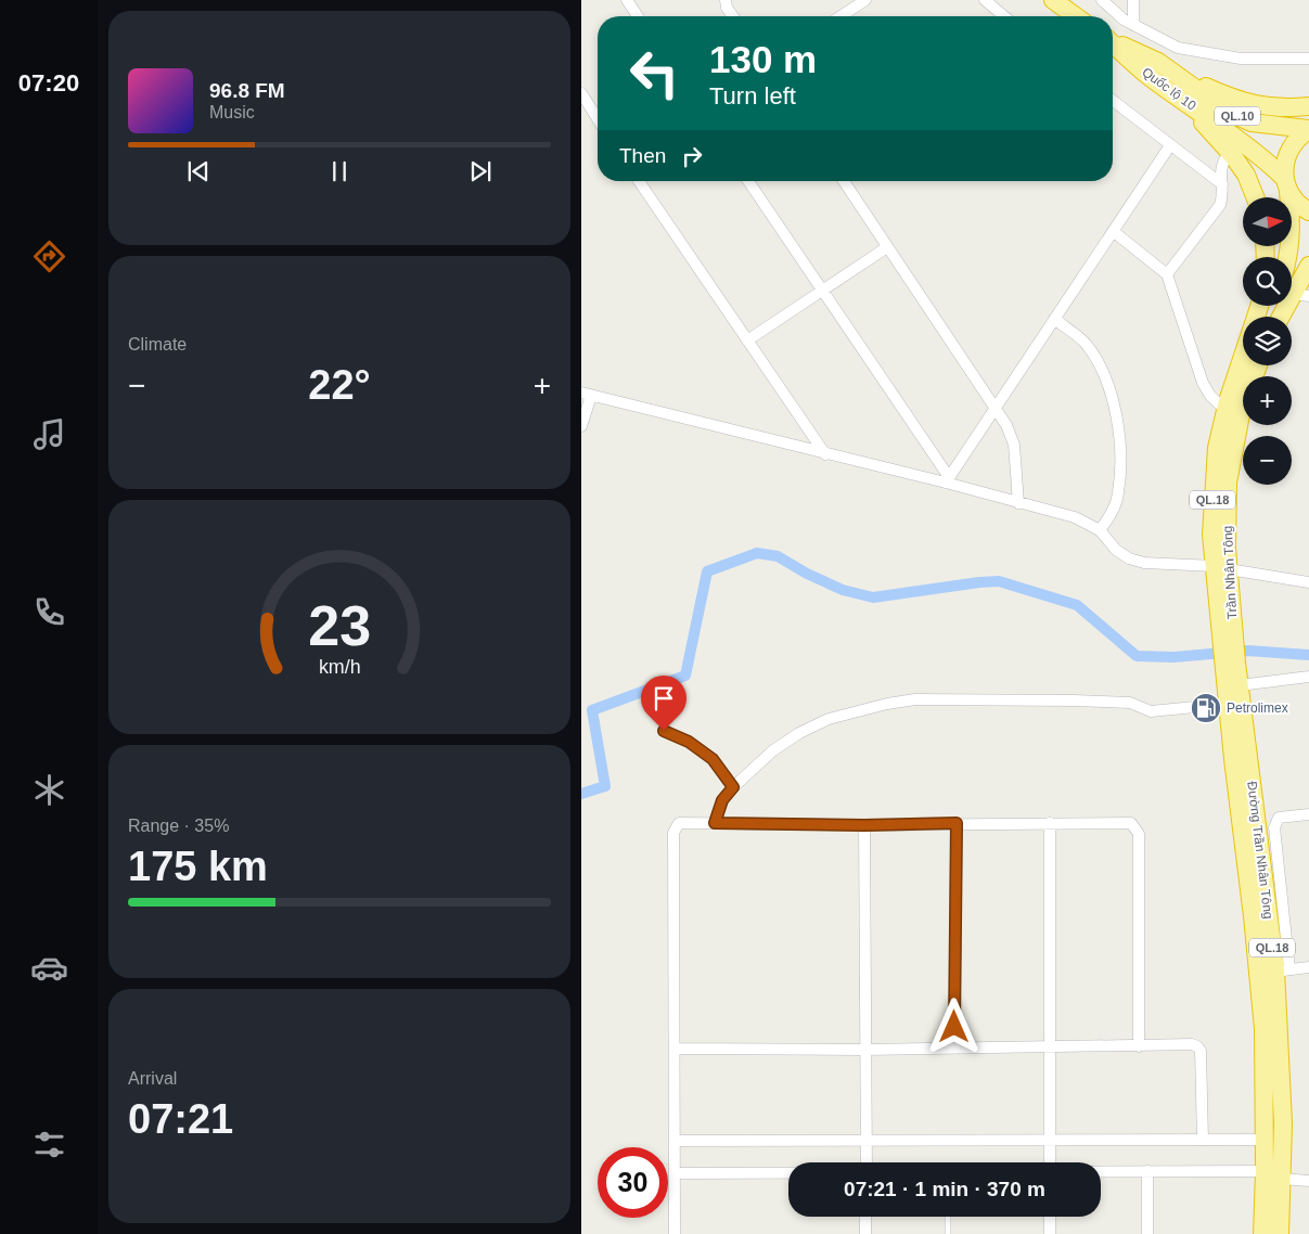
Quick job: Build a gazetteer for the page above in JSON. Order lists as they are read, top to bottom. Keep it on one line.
{"streets":{"highway":["Quốc lộ 10","QL.10","QL.18","Trần Nhân Tông","Đường Trần Nhân Tông"]},"crossings":[["Trần Nhân Tông","Đường Trần Nhân Tông"]],"places":{"fuel station":["Petrolimex"]},"north":"right","page":{"tabs":"07:20","turn":["130 m","Turn left"],"song":["96.8 FM","Music"],"then":"Then","map_buttons":["+","−"],"tile":["Climate",["Range · 35%","175 km"],["Arrival","07:21"]],"heat":["−","22°","+"],"limit":"30","trip":"07:21 · 1 min · 370 m","gauge":["23","km/h"]}}
